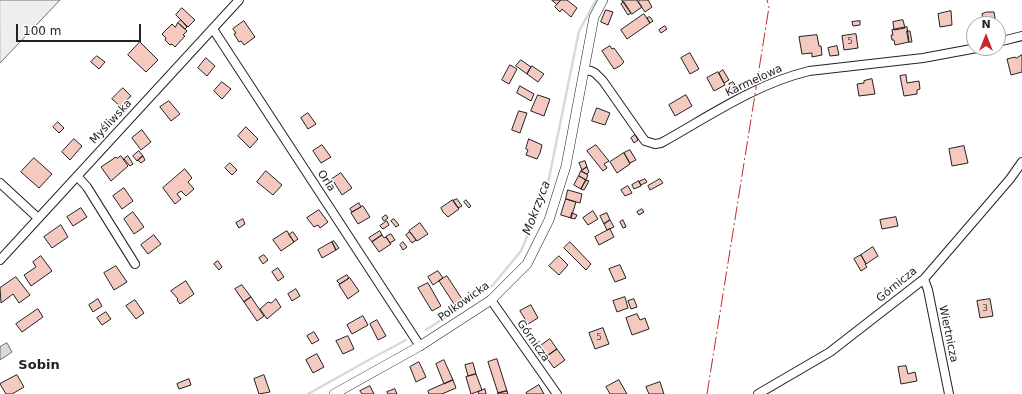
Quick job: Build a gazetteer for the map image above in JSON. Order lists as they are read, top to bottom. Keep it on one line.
{"streets":{"street":["Karmelowa","Myśliwska","Orla","Górnicza","Polkowicka","Wiertnicza"]},"crossings":[["Karmelowa","Polkowicka"],["Myśliwska","Orla"],["Orla","Polkowicka"],["Górnicza","Polkowicka"],["Górnicza","Wiertnicza"]],"districts":["Sobin"],"water":["Mokrzyca"],"house_numbers":["5","3","5"],"scale_bar":"100 m","north":"top"}
